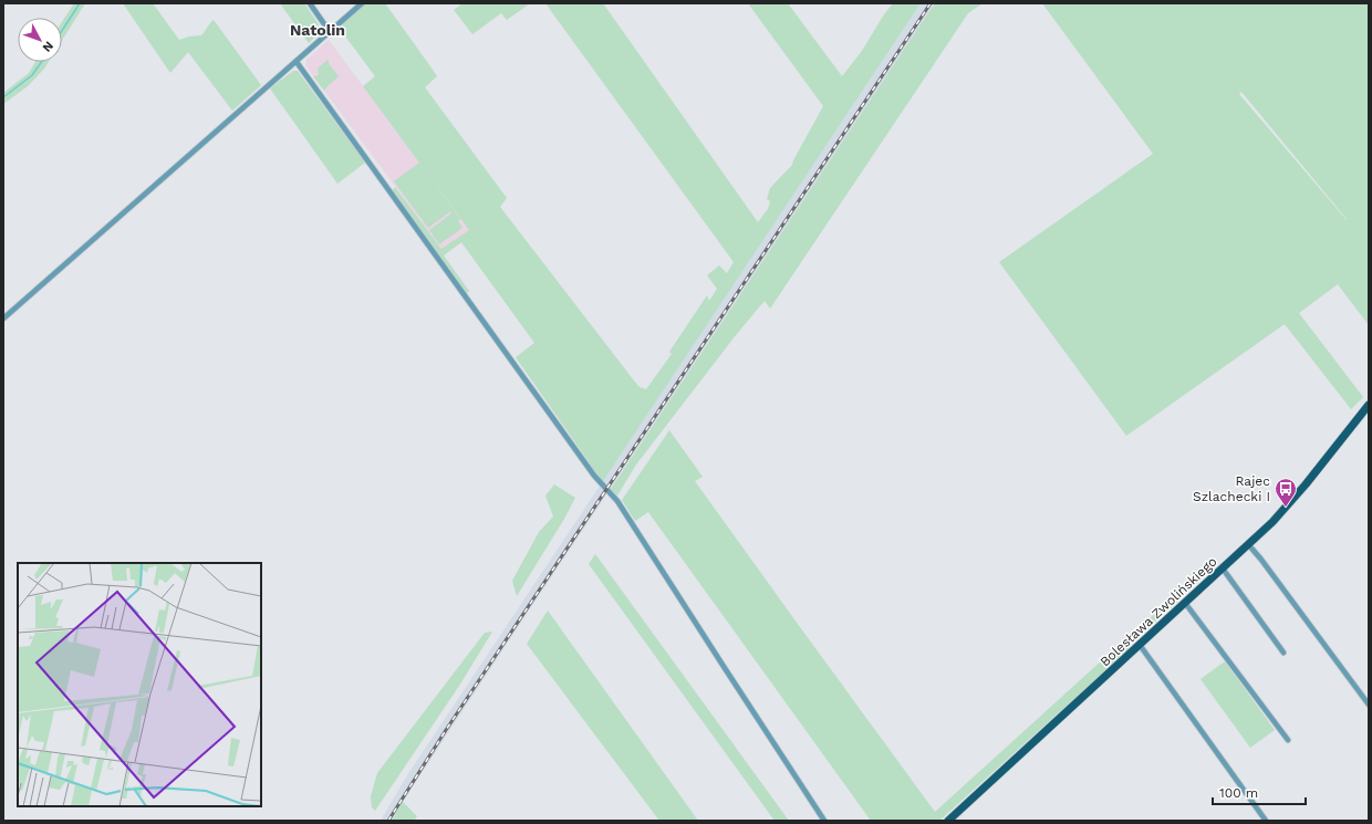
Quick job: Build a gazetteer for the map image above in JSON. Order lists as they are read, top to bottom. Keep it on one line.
{"streets":{"main road":["Bolesława Zwolińskiego"]},"districts":["Natolin"],"places":{"bus stop":["Rajec Szlachecki I"]},"scale_bar":"100 m","north":"bottom right"}
